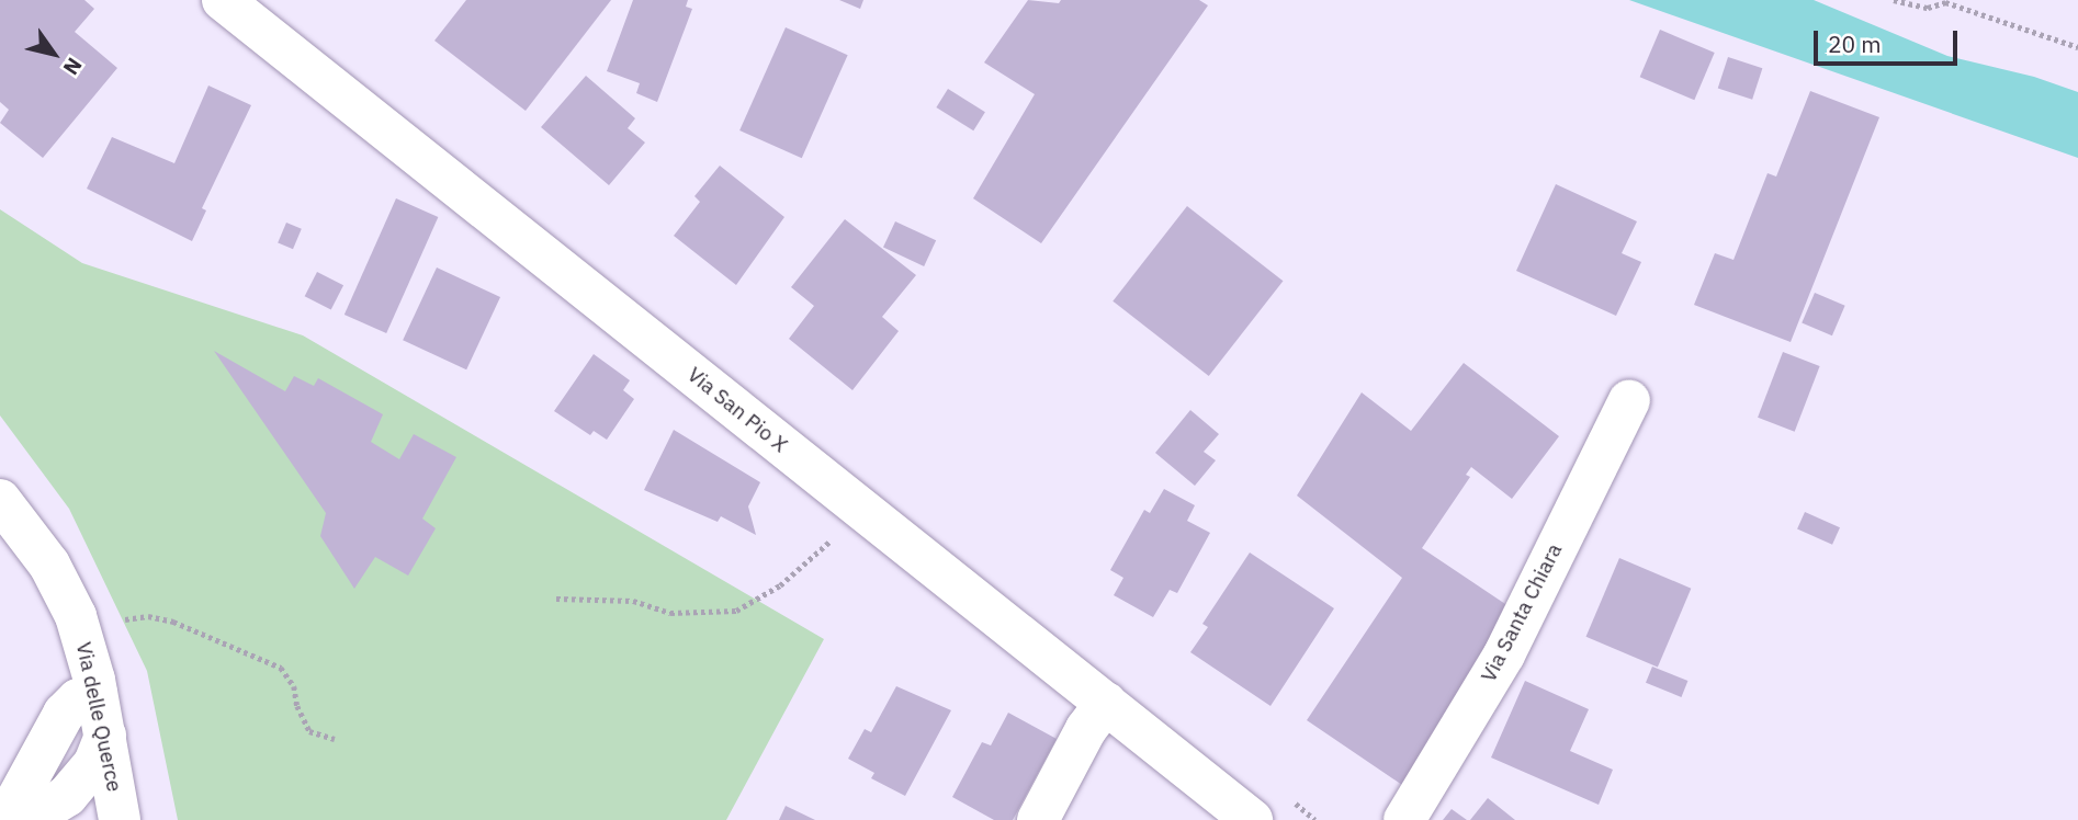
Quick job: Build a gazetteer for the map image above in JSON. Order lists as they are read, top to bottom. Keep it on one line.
{"streets":{"street":["Via San Pio X","Via Santa Chiara","Via delle Querce"]},"scale_bar":"20 m","north":"bottom right"}
